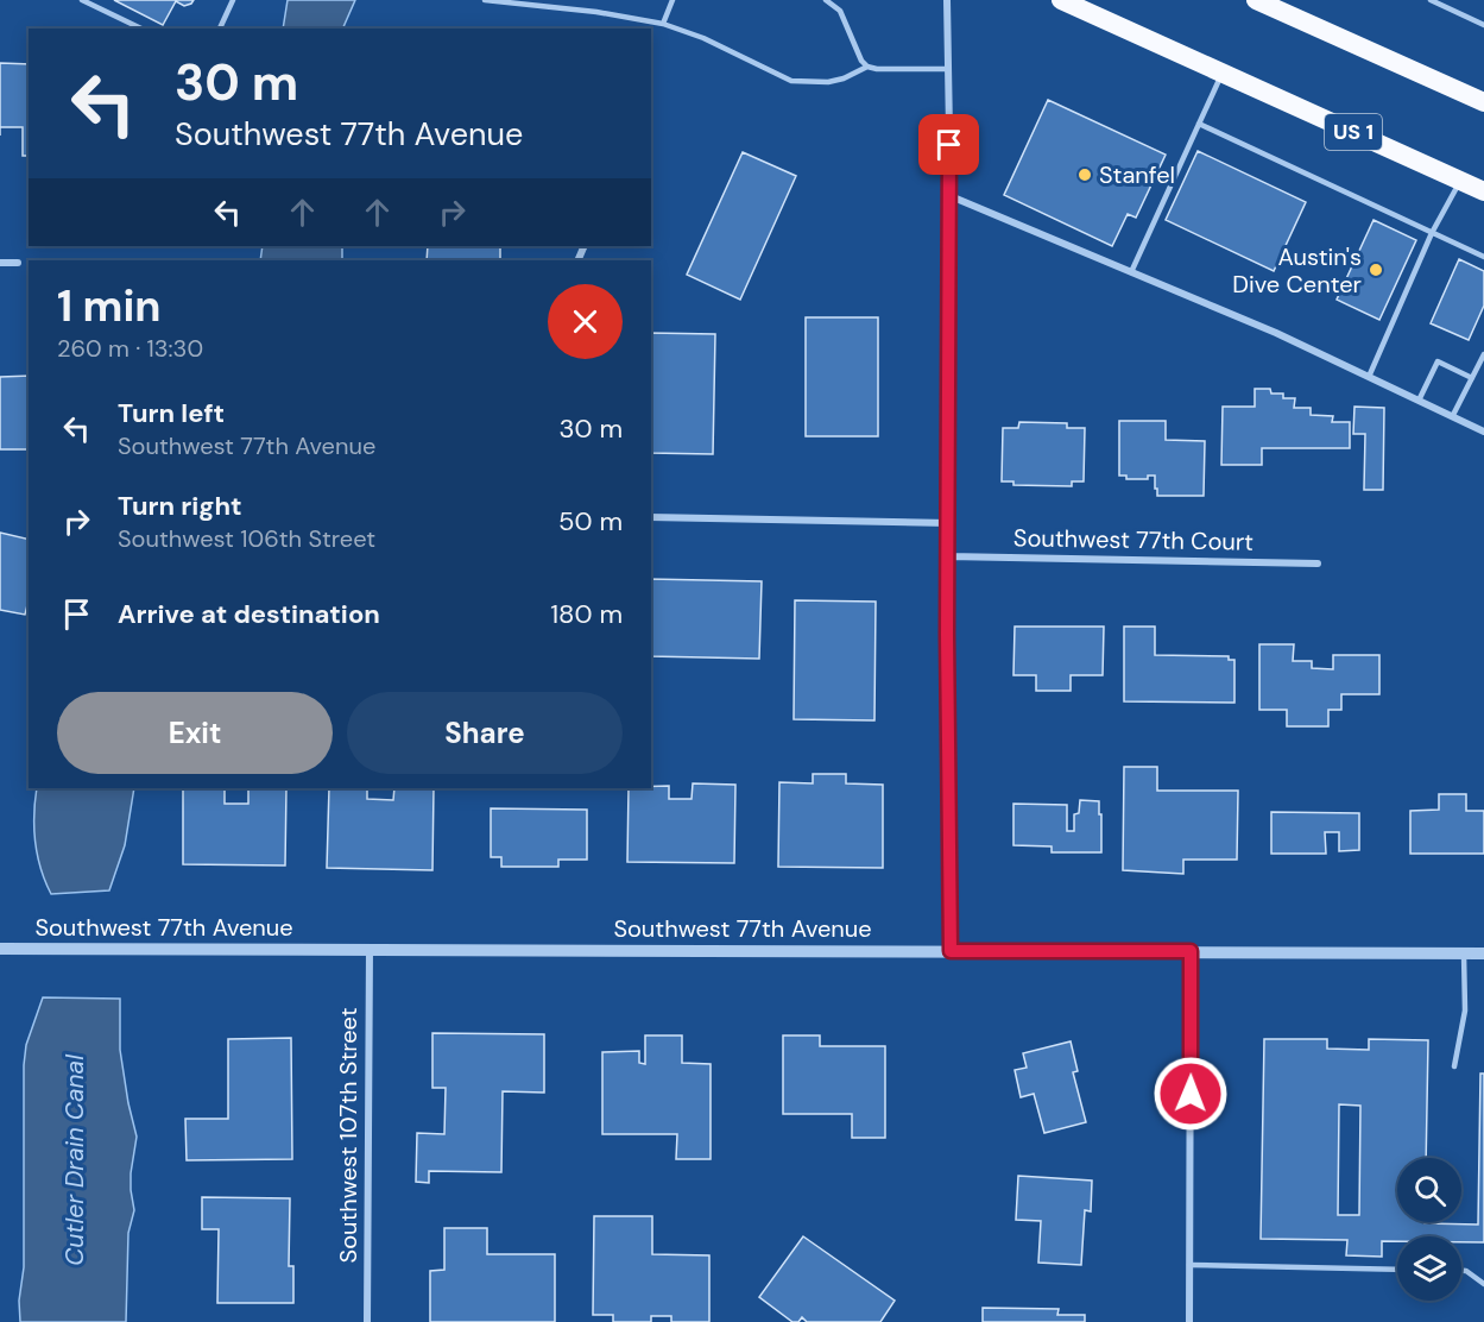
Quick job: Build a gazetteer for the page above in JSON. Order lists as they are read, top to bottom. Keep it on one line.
{"streets":{"highway":["US 1"],"street":["Southwest 77th Court","Southwest 77th Avenue","Southwest 107th Street"]},"crossings":[["Southwest 77th Avenue","Southwest 107th Street"]],"water":["Cutler Drain Canal"],"places":["Stanfel","Austin's Dive Center"],"page":{"turn":["30 m","Southwest 77th Avenue"],"heading":["1 min","260 m · 13:30"],"list":[{"name":"Turn left","note":"Southwest 77th Avenue","value":"30 m"},{"name":"Turn right","note":"Southwest 106th Street","value":"50 m"},{"name":"Arrive at destination","value":"180 m"}],"buttons":["Exit","Share"]}}
